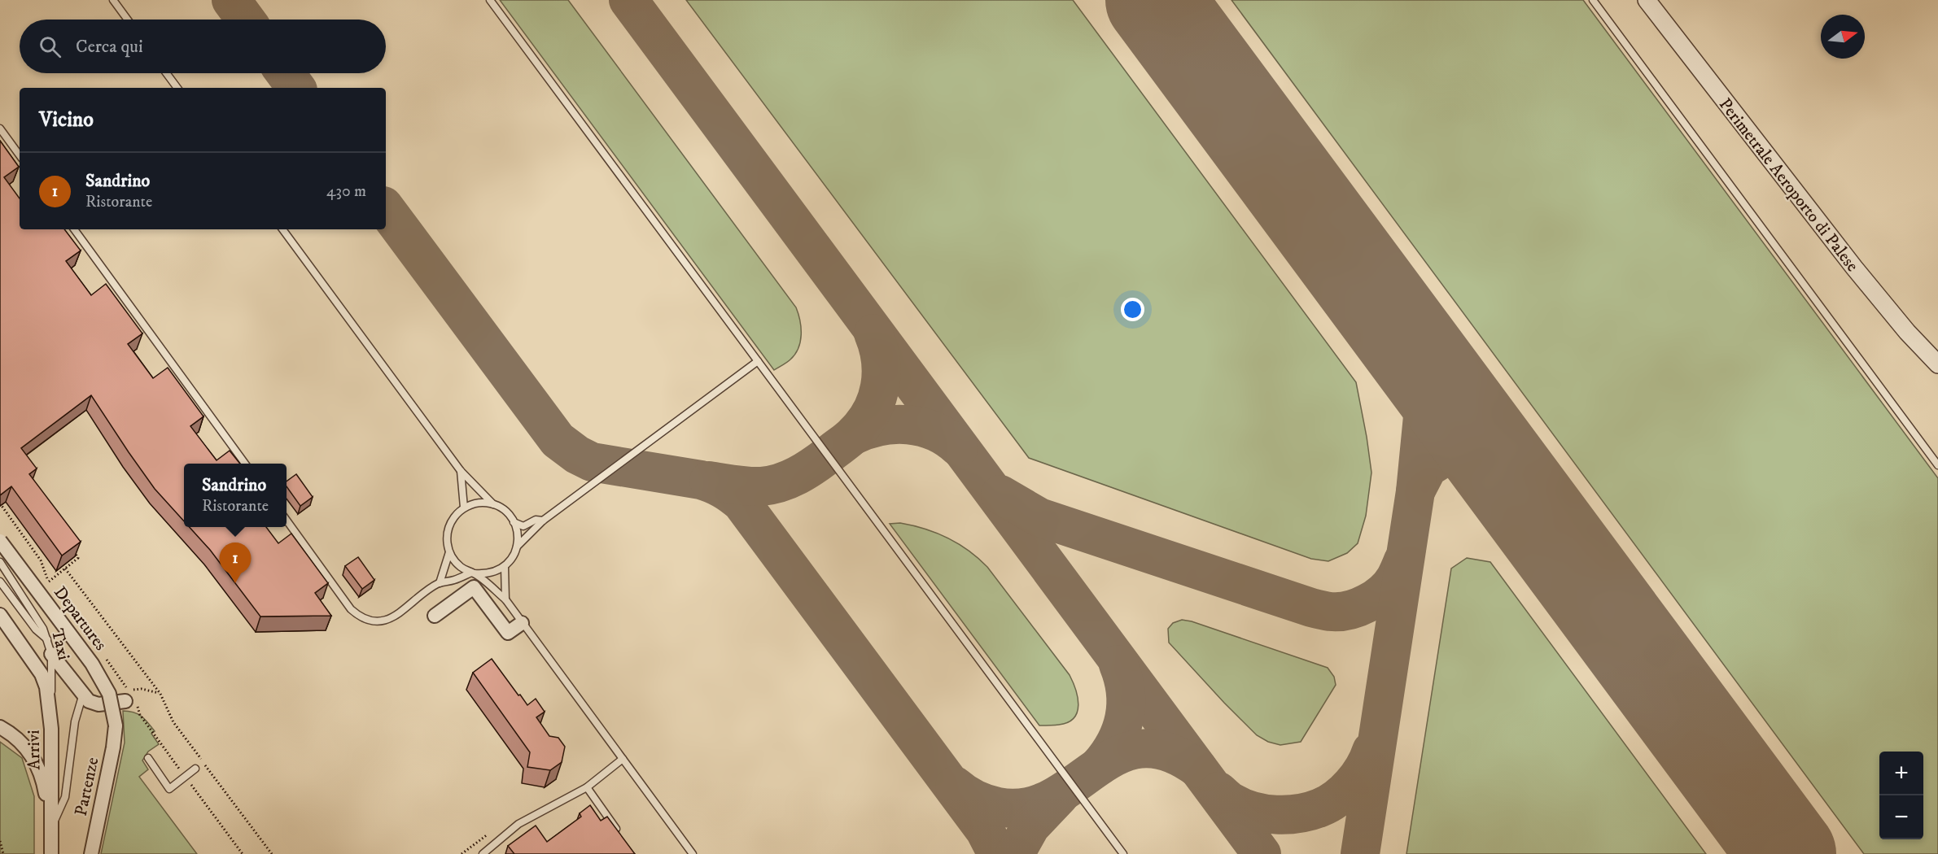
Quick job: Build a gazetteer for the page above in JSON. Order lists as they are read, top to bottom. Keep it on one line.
{"streets":{"street":["Perimetrale Aeroporto di Palese","Departures","Arrivi","Partenze"],"lane":["Taxi"]},"crossings":[["Departures","Partenze"],["Taxi","Arrivi"]],"north":"right","page":{"search":"Cerca qui","heading":"Vicino","list":[{"mark":"1","name":"Sandrino","note":"Ristorante","value":"430 m"}],"popup":["Sandrino","Ristorante"],"pins":"1","map_buttons":["+","−"]}}
